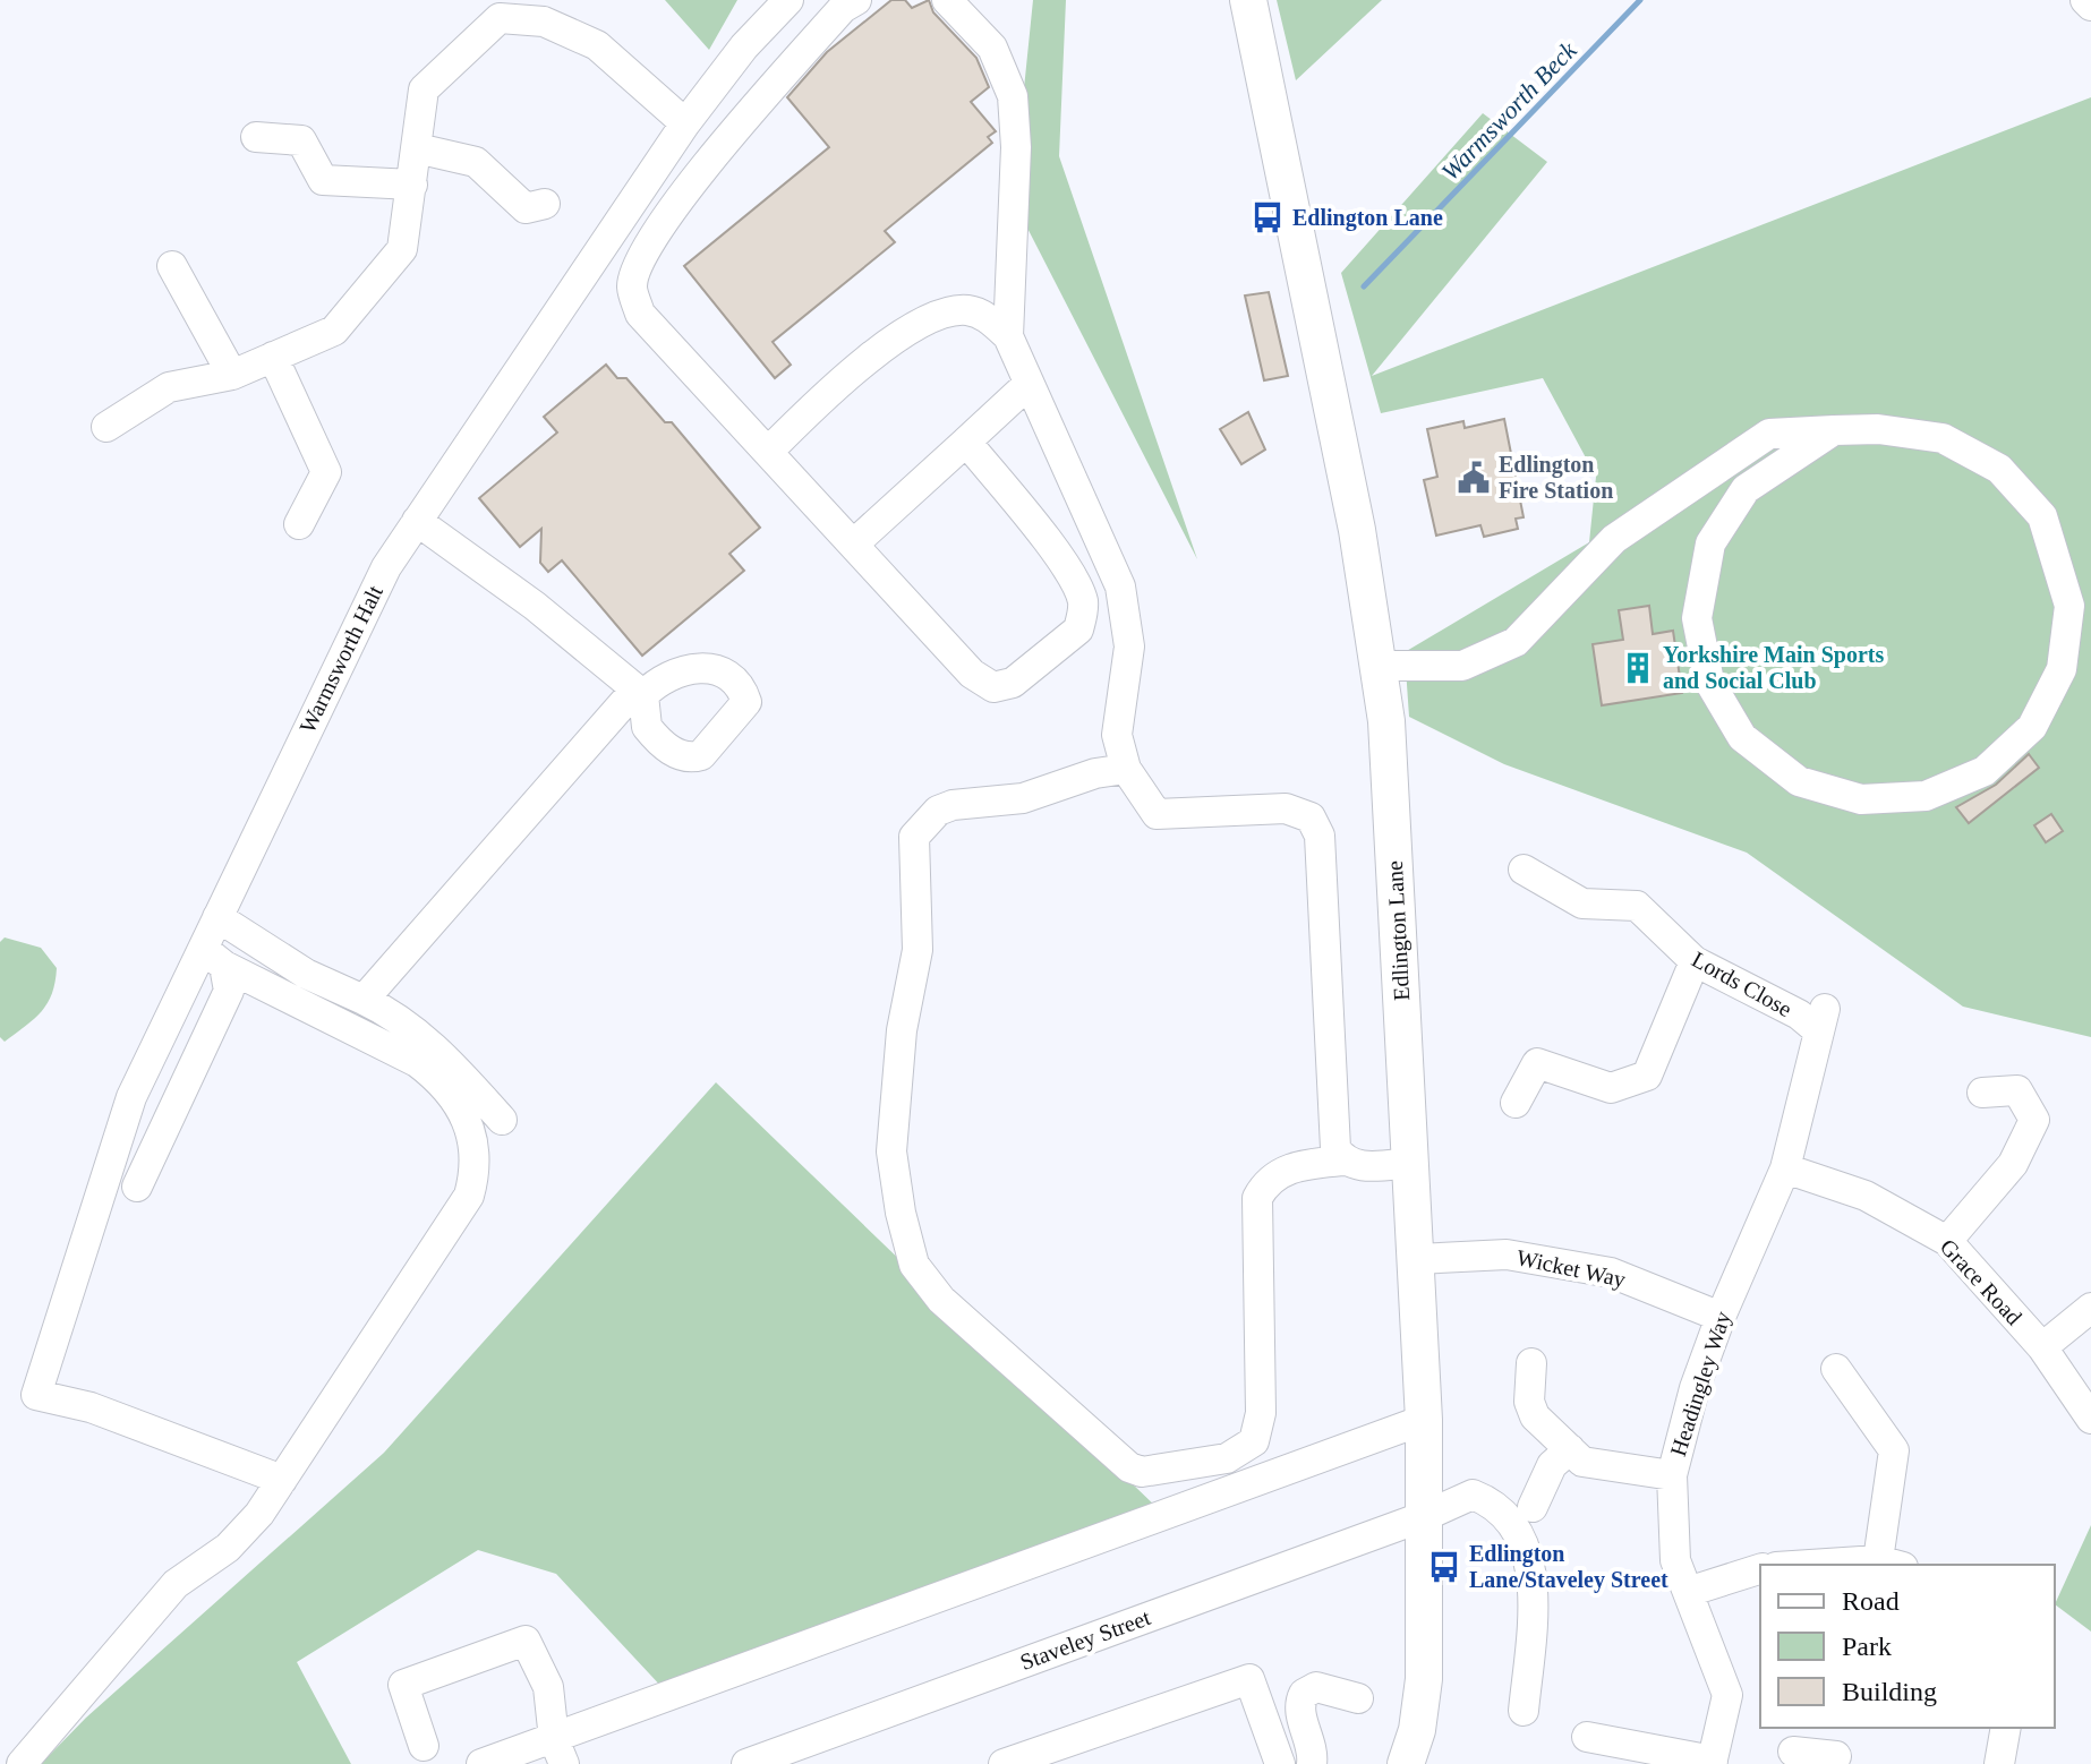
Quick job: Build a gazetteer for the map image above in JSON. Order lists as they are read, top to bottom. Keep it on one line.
{"streets":{"main road":["Edlington Lane"],"street":["Warmsworth Halt","Lords Close","Wicket Way","Grace Road","Headingley Way","Staveley Street"]},"crossings":[["Edlington Lane","Wicket Way"],["Edlington Lane","Staveley Street"],["Lords Close","Headingley Way"],["Wicket Way","Headingley Way"],["Grace Road","Headingley Way"]],"water":["Warmsworth Beck"],"places":{"bus stop":["Edlington Lane","Edlington Lane/Staveley Street"],"public building":["Edlington Fire Station"],"building":["Yorkshire Main Sports and Social Club"]},"legend":["Road","Park","Building"]}
